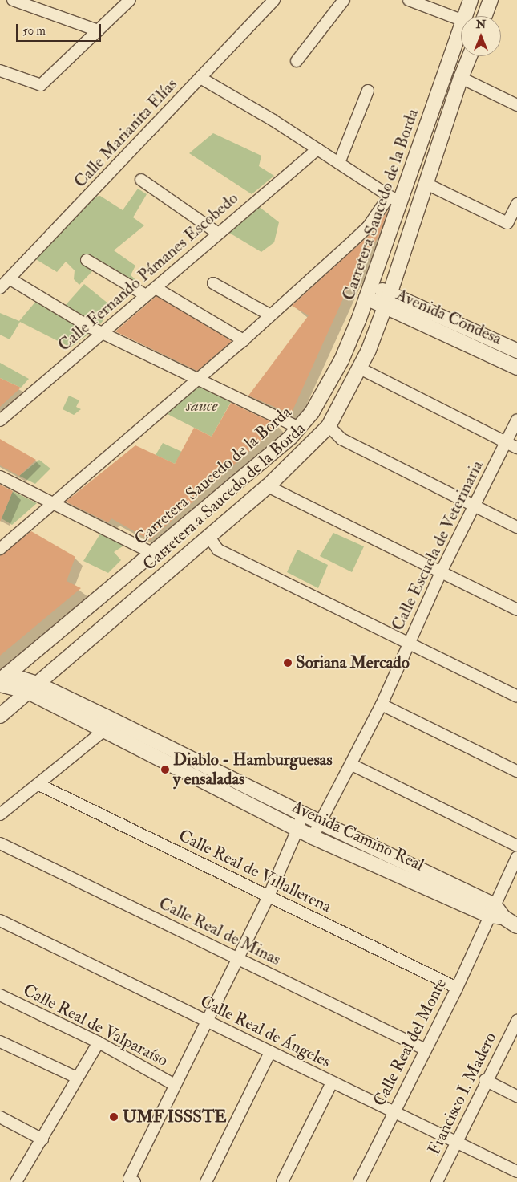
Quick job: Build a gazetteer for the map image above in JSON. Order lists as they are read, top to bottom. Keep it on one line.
{"streets":{"street":["Calle Marianita Elías","Carretera Saucedo de la Borda","Calle Fernando Pámanes Escobedo","Avenida Condesa","Carretera a Saucedo de la Borda","Calle Escuela de Veterinaria","Avenida Camino Real","Calle Real de Villallerena","Calle Real de Minas","Calle Real de Valparaíso","Calle Real de Ángeles","Calle Real del Monte","Francisco I. Madero"]},"crossings":[["Carretera Saucedo de la Borda","Avenida Condesa"],["Avenida Condesa","Carretera a Saucedo de la Borda"],["Carretera a Saucedo de la Borda","Avenida Camino Real"],["Calle Escuela de Veterinaria","Avenida Camino Real"],["Avenida Camino Real","Calle Real del Monte"],["Calle Real de Villallerena","Calle Real del Monte"],["Calle Real de Minas","Calle Real del Monte"],["Calle Real de Ángeles","Calle Real del Monte"],["Calle Real de Ángeles","Francisco I. Madero"]],"parks":["sauce"],"places":["Soriana Mercado","Diablo - Hamburguesas y ensaladas","UMF ISSSTE"],"scale_bar":"50 m","north":"top"}
